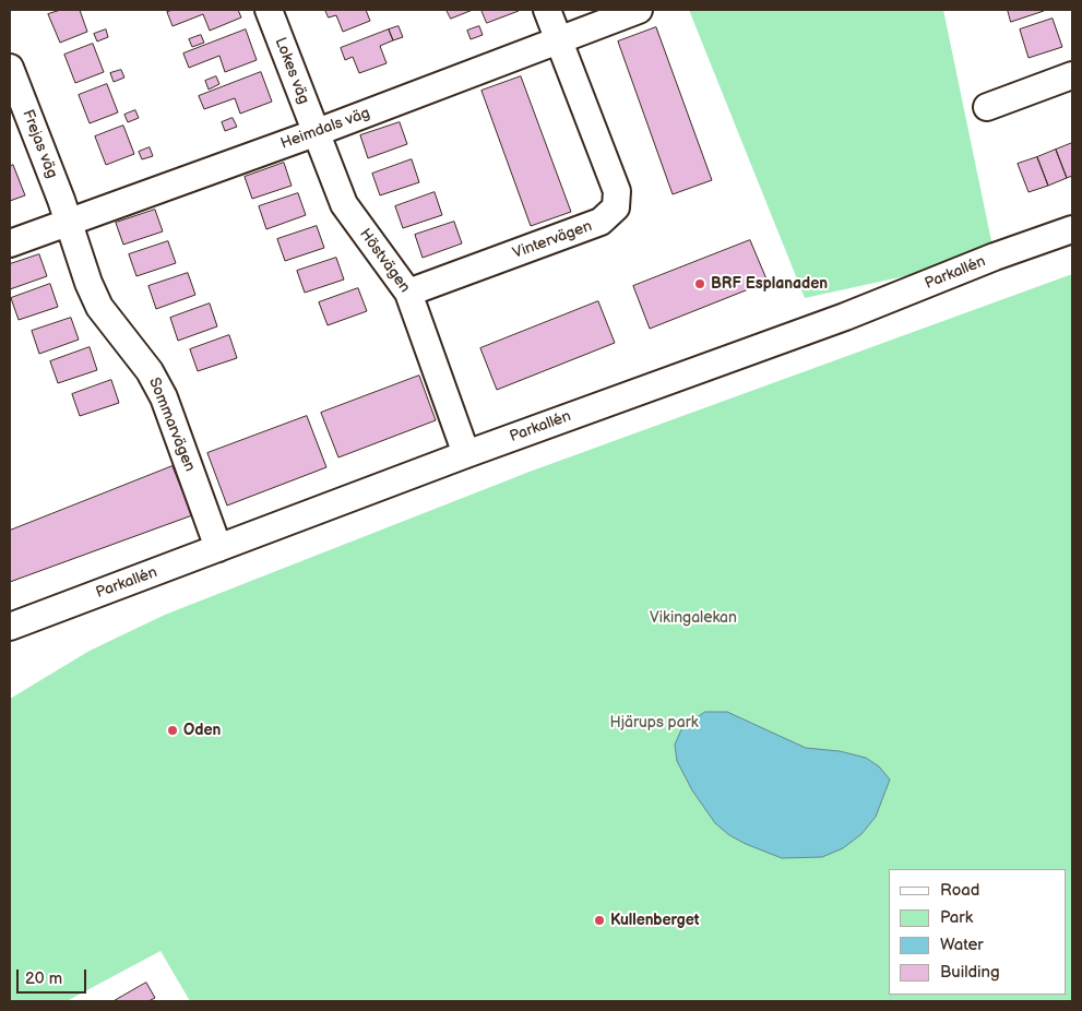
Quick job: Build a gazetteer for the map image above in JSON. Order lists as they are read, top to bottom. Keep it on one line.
{"streets":{"street":["Lokes väg","Heimdals väg","Frejas väg","Vintervägen","Höstvägen","Parkallén","Sommarvägen"]},"crossings":[["Lokes väg","Heimdals väg"],["Lokes väg","Höstvägen"],["Heimdals väg","Frejas väg"],["Heimdals väg","Vintervägen"],["Heimdals väg","Höstvägen"],["Heimdals väg","Sommarvägen"],["Frejas väg","Sommarvägen"],["Vintervägen","Höstvägen"],["Höstvägen","Parkallén"],["Parkallén","Sommarvägen"]],"parks":["Vikingalekan","Hjärups park"],"places":["BRF Esplanaden","Oden","Kullenberget"],"legend":["Road","Park","Water","Building"],"scale_bar":"20 m"}
